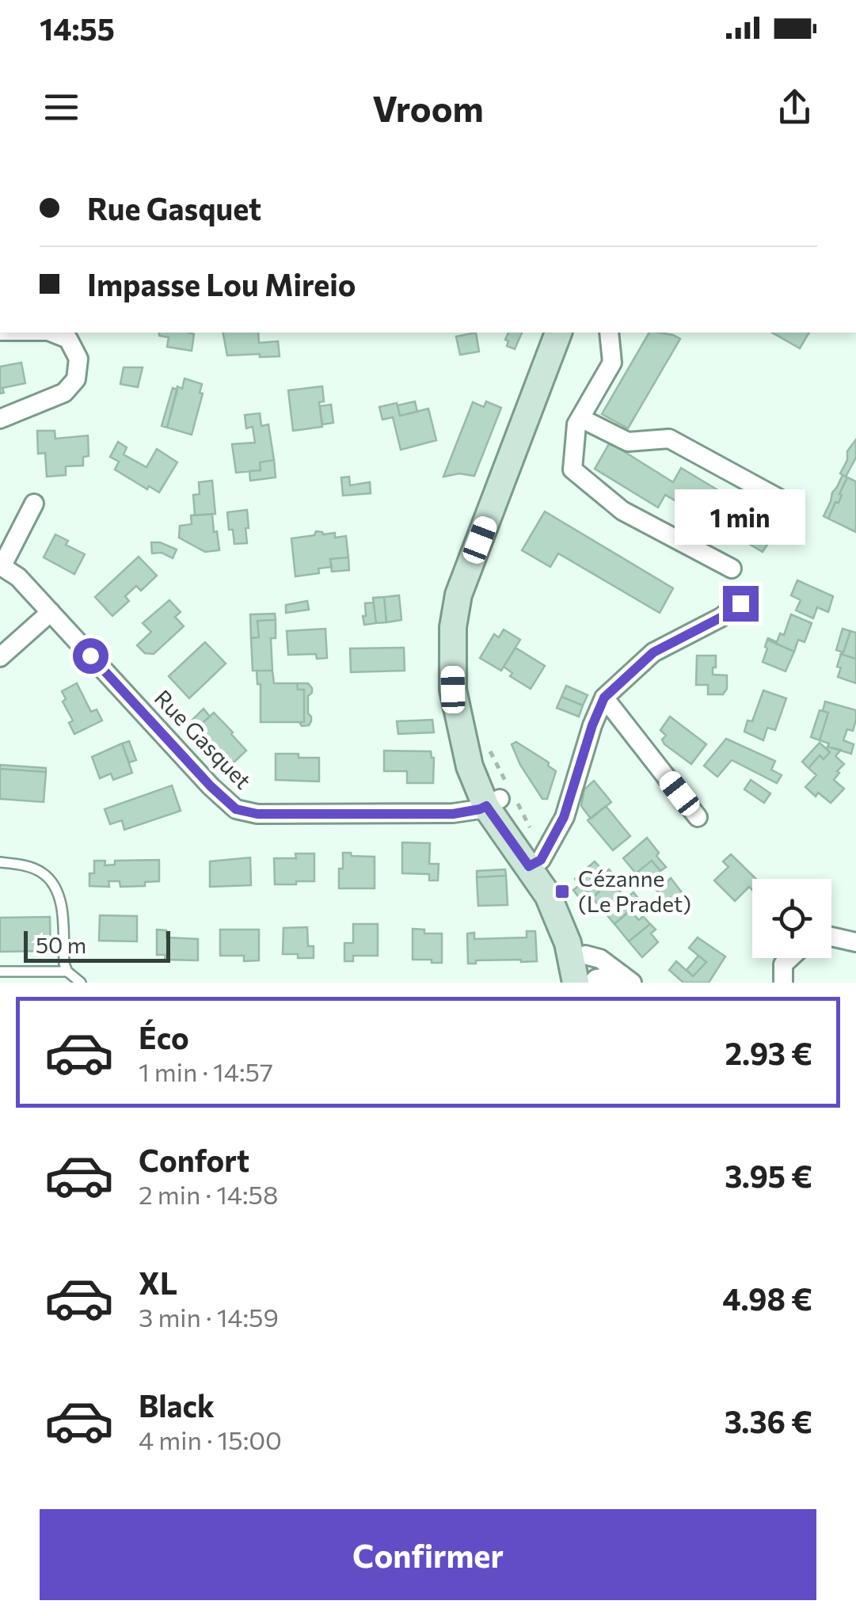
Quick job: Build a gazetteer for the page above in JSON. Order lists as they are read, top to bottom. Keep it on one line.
{"streets":{"street":["Rue Gasquet"]},"places":{"transit":["Cézanne (Le Pradet)"]},"scale_bar":"50 m","page":{"status":"14:55","header":"Vroom","banner":["Rue Gasquet","Impasse Lou Mireio"],"bubble":"1 min","scale":"50 m","list":[{"name":"Éco","note":"1 min · 14:57","value":"2.93 €"},{"name":"Confort","note":"2 min · 14:58","value":"3.95 €"},{"name":"XL","note":"3 min · 14:59","value":"4.98 €"},{"name":"Black","note":"4 min · 15:00","value":"3.36 €"}],"buttons":"Confirmer"}}
